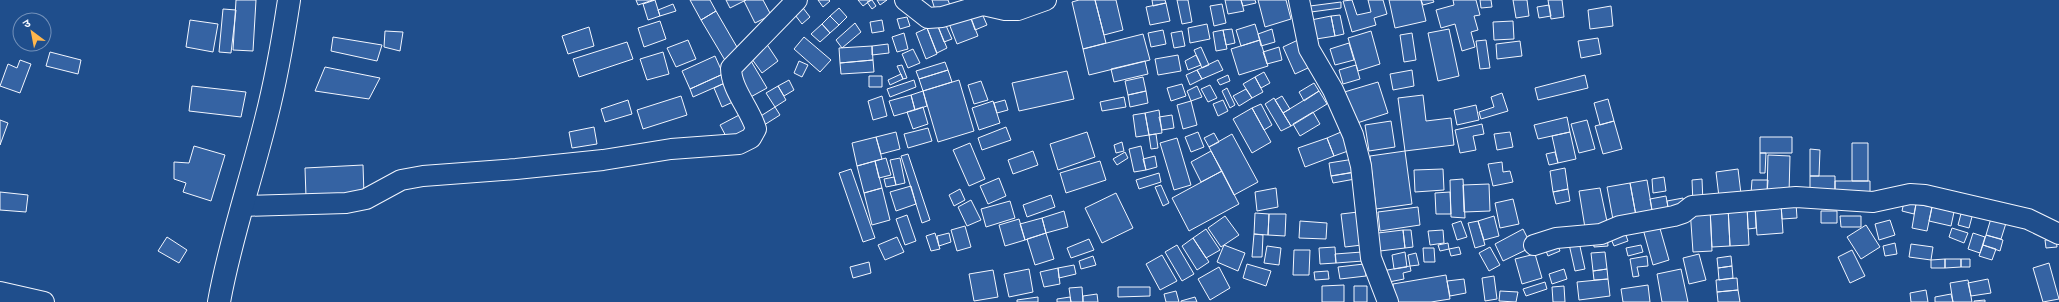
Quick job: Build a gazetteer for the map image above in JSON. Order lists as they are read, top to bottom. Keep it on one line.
{"north":"top left"}
